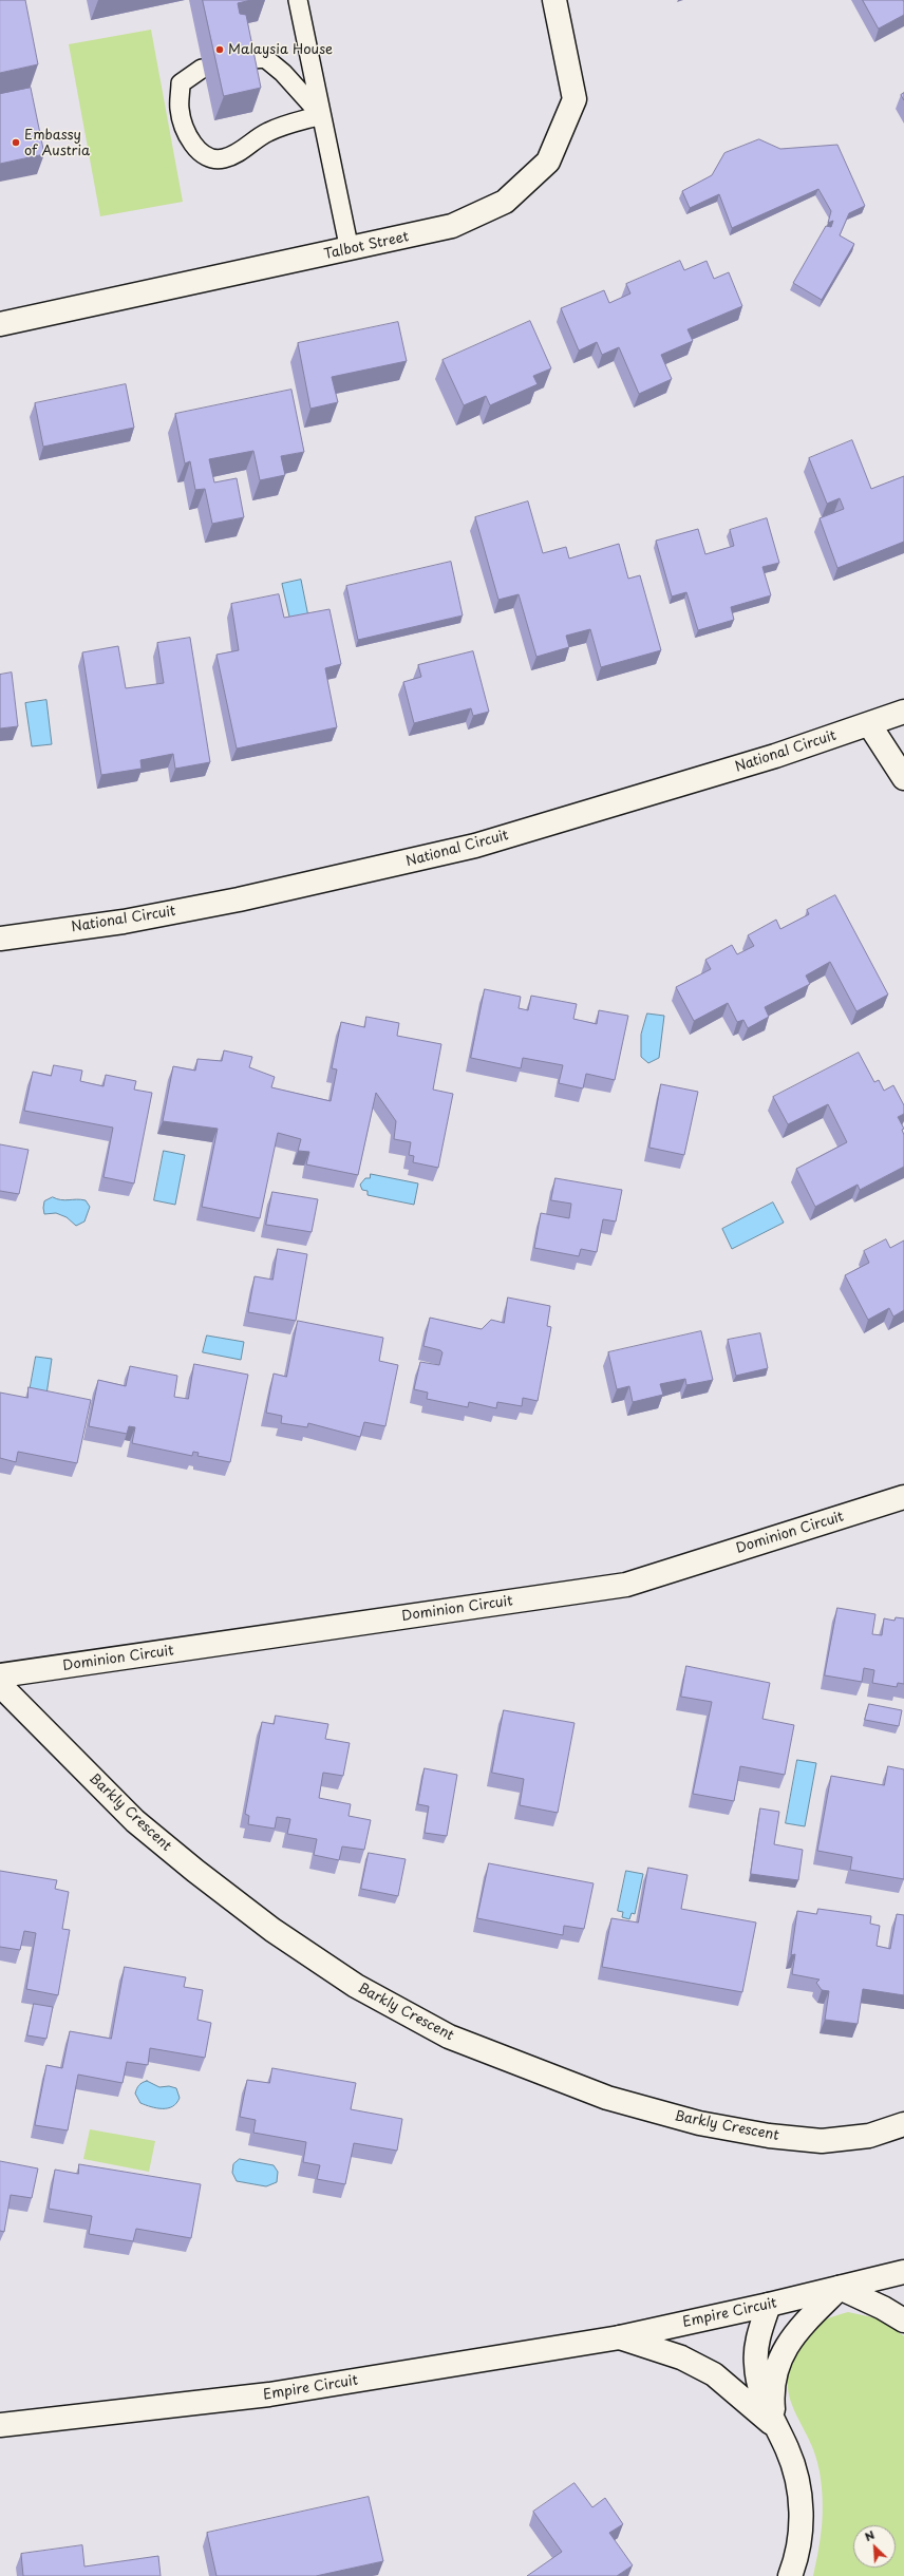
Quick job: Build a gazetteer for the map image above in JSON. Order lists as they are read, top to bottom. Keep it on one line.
{"streets":{"street":["Talbot Street","National Circuit","Dominion Circuit","Barkly Crescent","Empire Circuit"]},"places":["Malaysia House","Embassy of Austria"],"north":"top left"}
